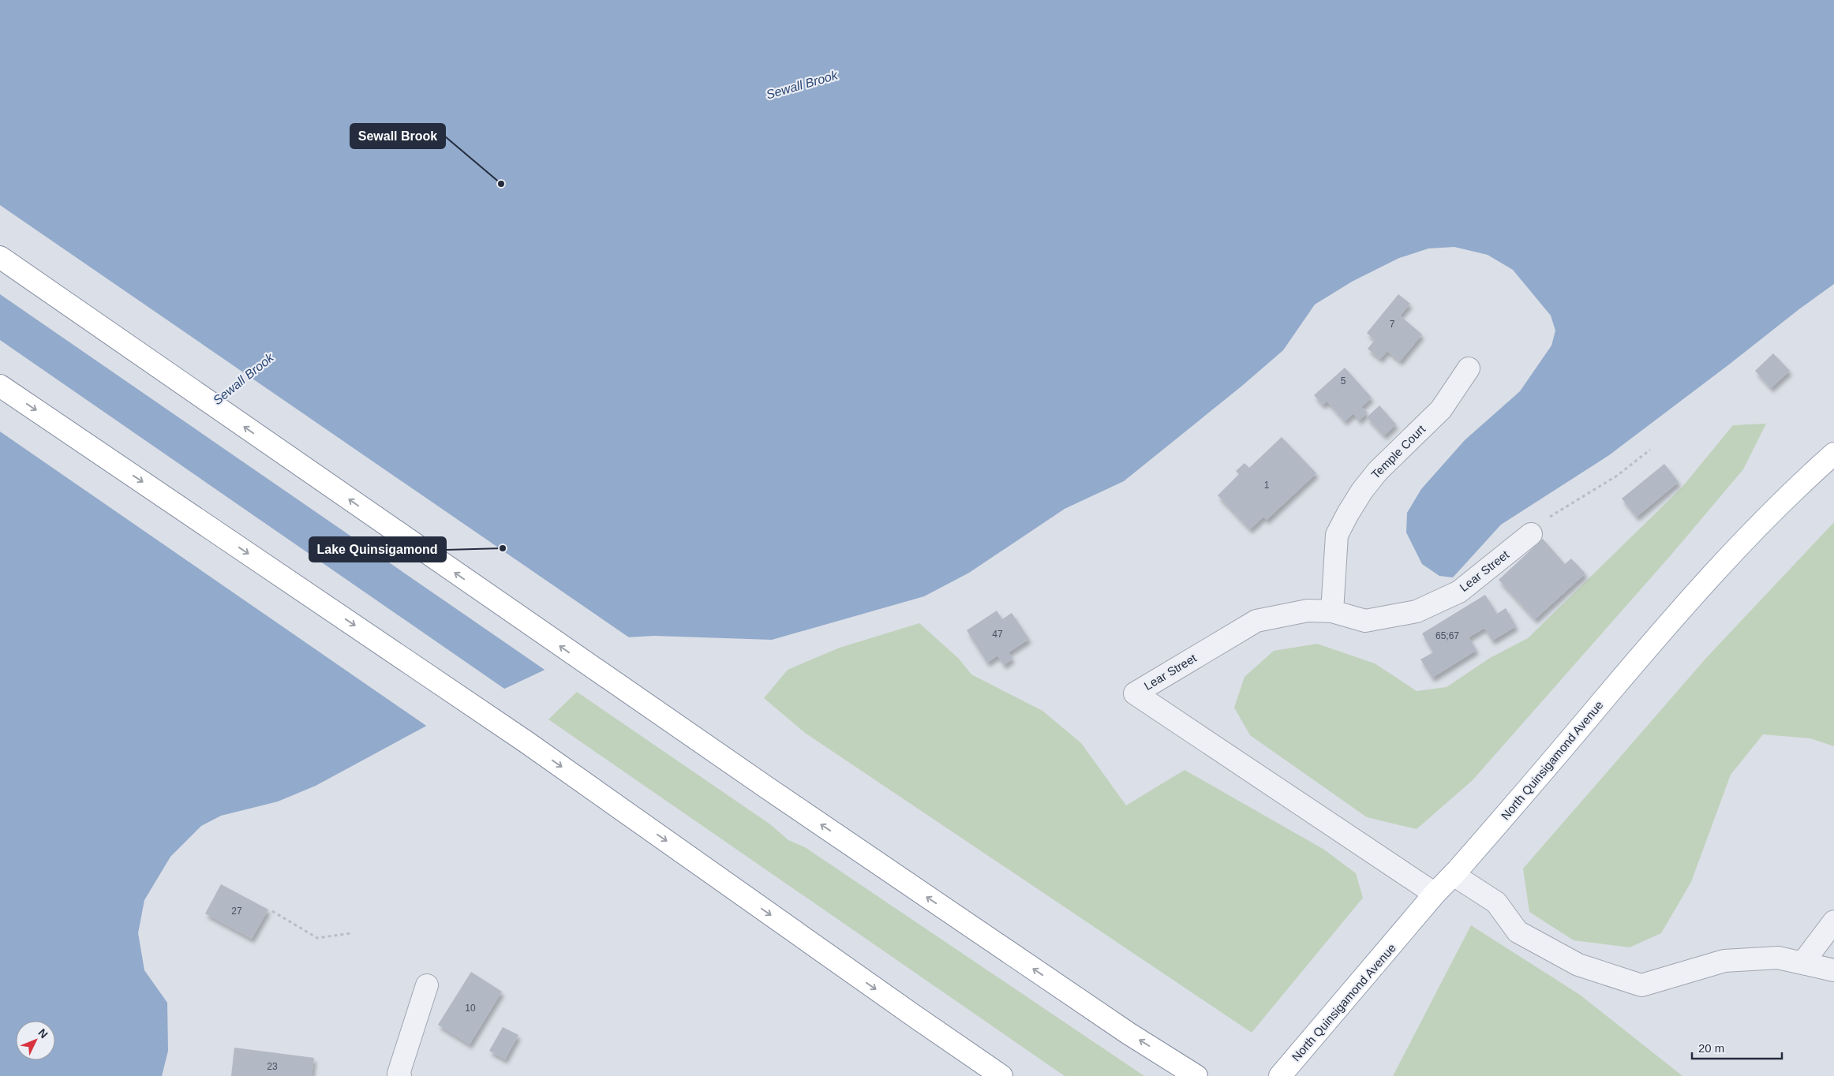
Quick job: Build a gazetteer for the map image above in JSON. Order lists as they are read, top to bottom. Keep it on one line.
{"streets":{"main road":["North Quinsigamond Avenue"],"street":["Temple Court","Lear Street"]},"crossings":[["Temple Court","Lear Street"],["Lear Street","North Quinsigamond Avenue"]],"water":["Sewall Brook"],"places":["Sewall Brook","Lake Quinsigamond"],"house_numbers":["7","5","1","47","65;67","27","10","23"],"scale_bar":"20 m","north":"top right"}
